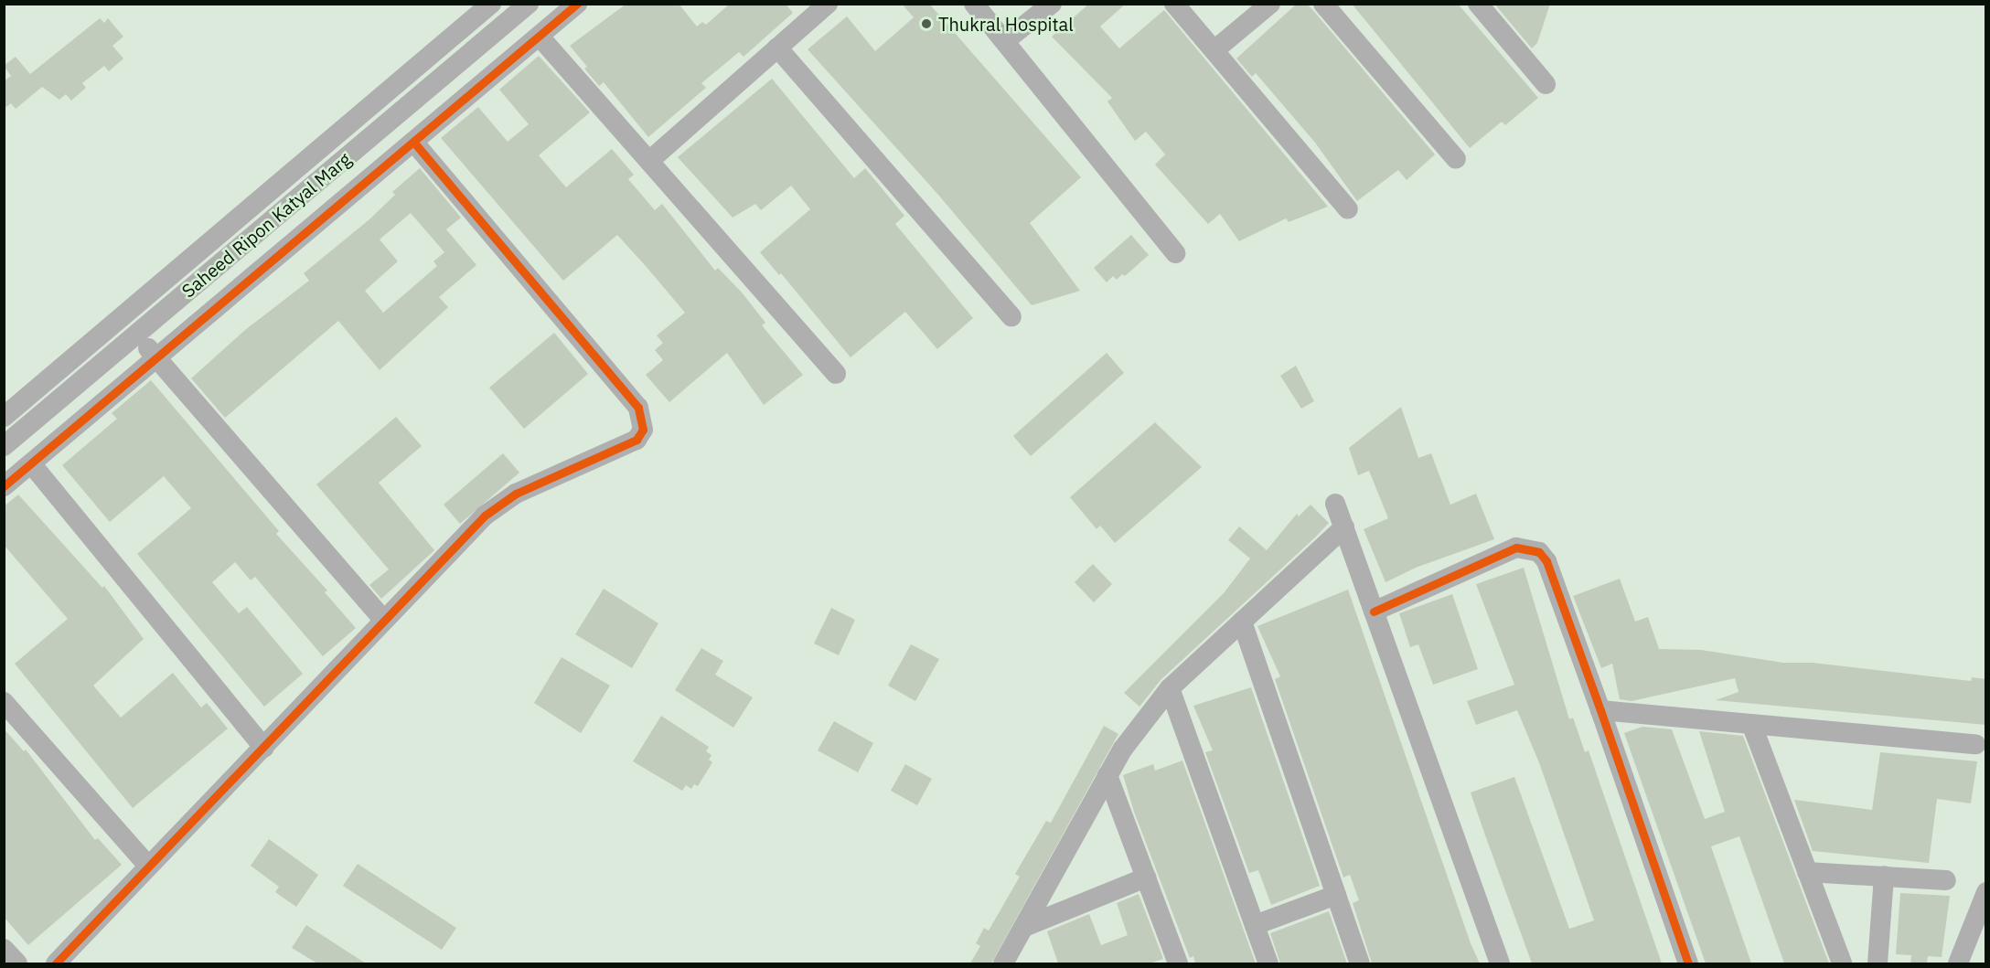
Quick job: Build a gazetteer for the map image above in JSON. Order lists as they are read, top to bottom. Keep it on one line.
{"streets":{"street":["Saheed Ripon Katyal Marg"]},"places":["Thukral Hospital"]}
